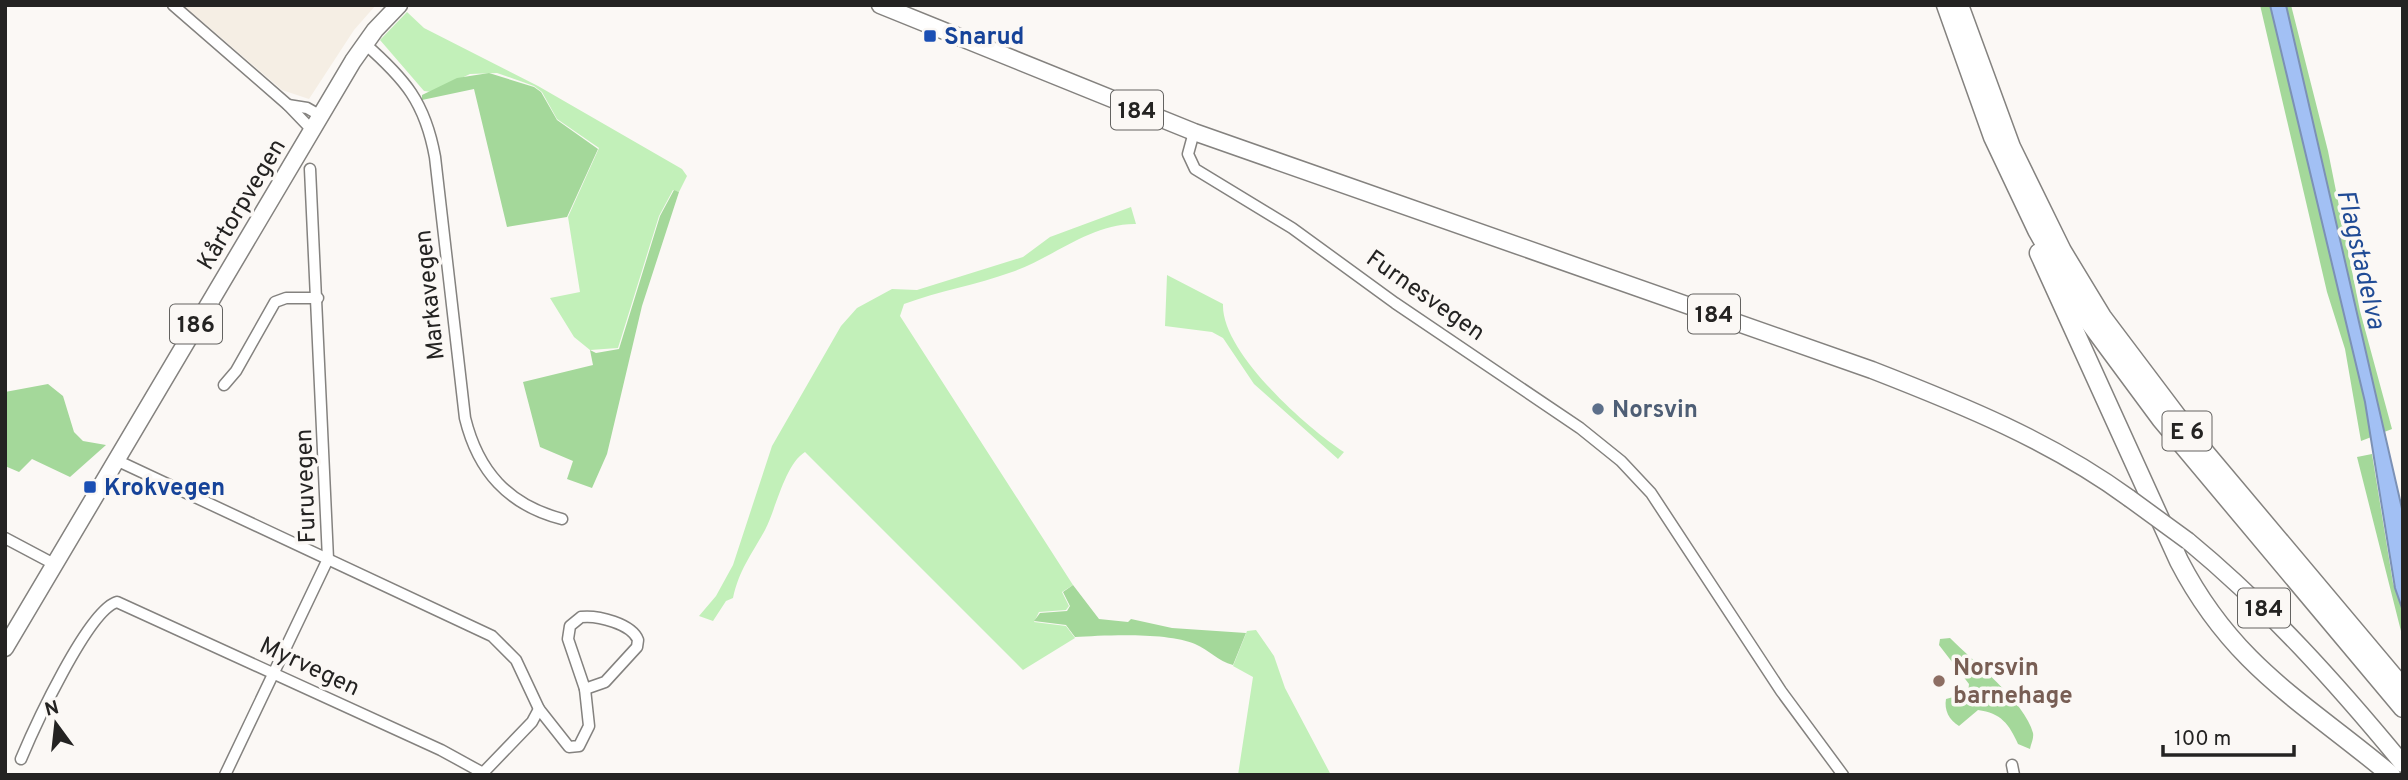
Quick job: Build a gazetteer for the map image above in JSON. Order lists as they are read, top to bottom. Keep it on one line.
{"streets":{"highway":["E 6"],"main road":["184","Kårtorpvegen","186"],"street":["Markavegen","Furnesvegen","Furuvegen","Myrvegen"]},"crossings":[["184","Furnesvegen"],["Kårtorpvegen","Markavegen"],["Furuvegen","Myrvegen"]],"water":["Flagstadelva"],"places":{"transit":["Snarud","Krokvegen"],"other":["Norsvin","Norsvin barnehage"]},"scale_bar":"100 m","north":"top"}
